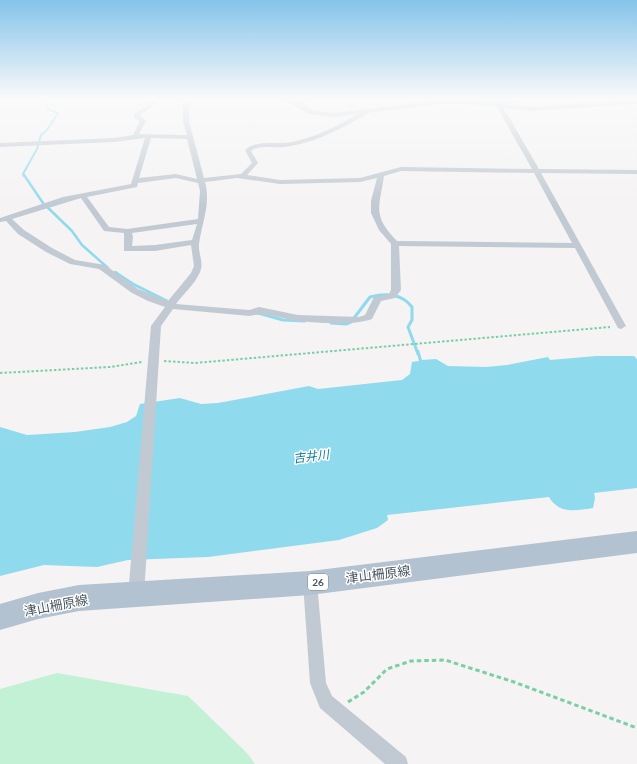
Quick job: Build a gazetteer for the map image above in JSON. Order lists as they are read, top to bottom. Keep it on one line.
{"streets":{"main road":["津山柵原線","26"]},"water":["吉井川"]}
